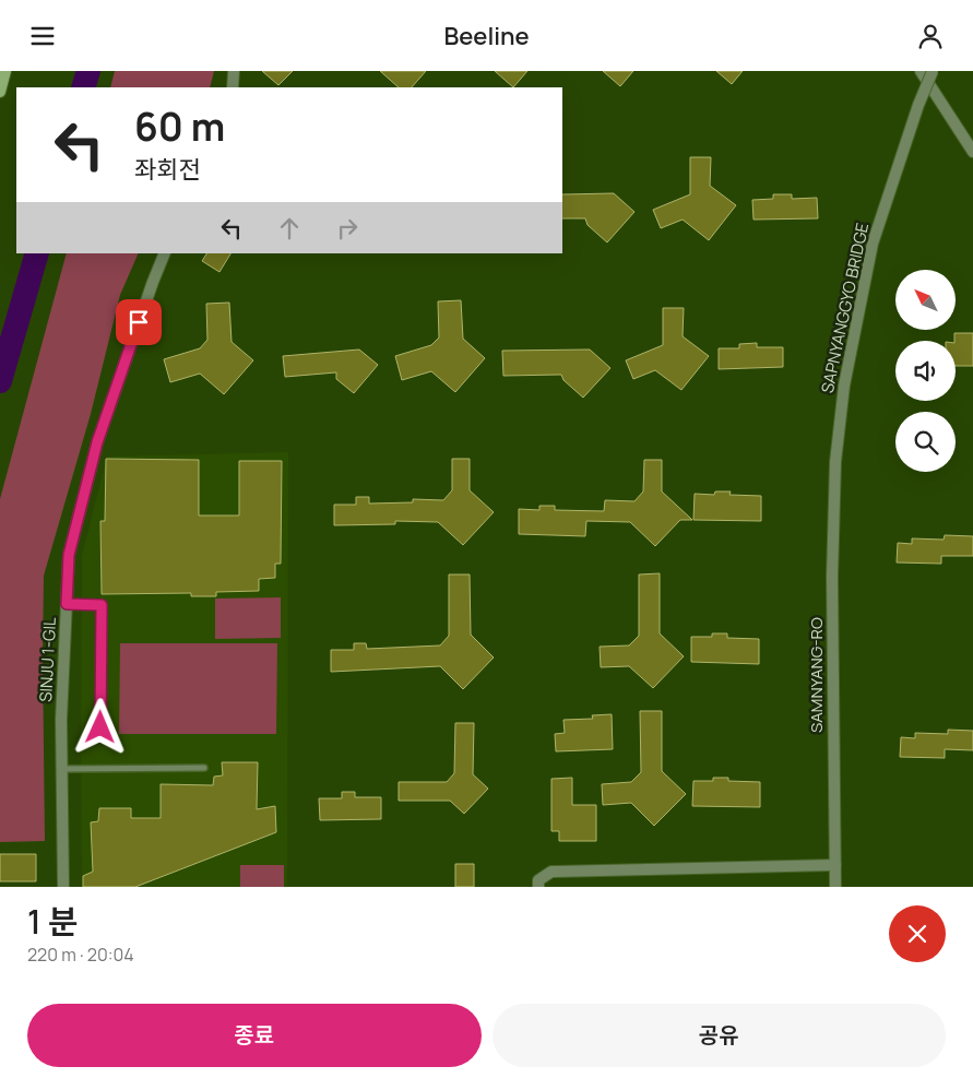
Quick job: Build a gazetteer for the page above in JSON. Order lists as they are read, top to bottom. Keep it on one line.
{"streets":{"street":["SAPNYANGGYO BRIDGE","SINJU 1-GIL","SAMNYANG-RO"]},"crossings":[["SAPNYANGGYO BRIDGE","SAMNYANG-RO"]],"north":"top left","page":{"header":"Beeline","turn":["60 m","좌회전"],"heading":["1 분","220 m · 20:04"],"buttons":["종료","공유"]}}
